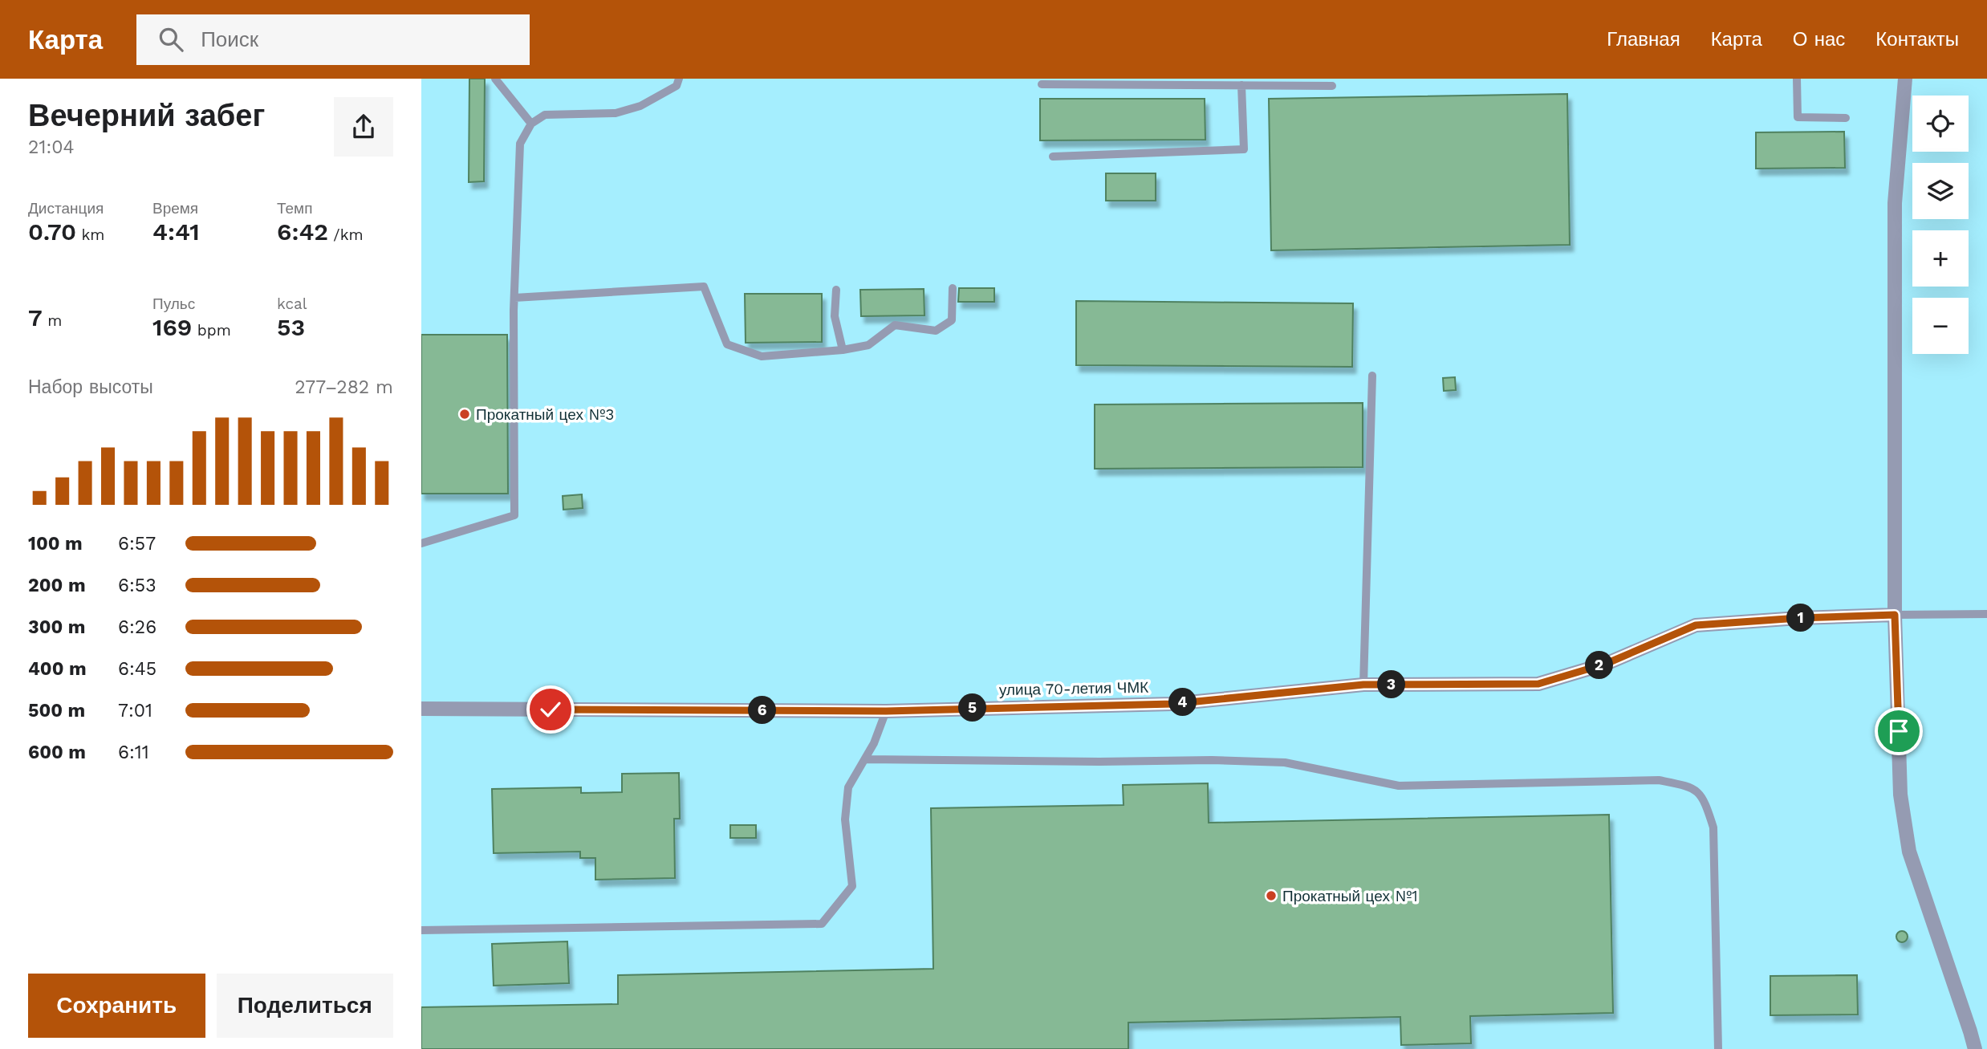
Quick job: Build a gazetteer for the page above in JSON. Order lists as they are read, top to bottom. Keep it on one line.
{"streets":{"street":["улица 70-летия ЧМК"]},"places":["Прокатный цех №3","Прокатный цех №1"],"page":{"header":"Карта","search":"Поиск","nav":["Главная","Карта","О нас","Контакты"],"heading":["Вечерний забег","21:04"],"map_buttons":["+","−"],"stats":[["Дистанция","0.70 km"],["Время","4:41"],["Темп","6:42 /km"],["7 m"],["Пульс","169 bpm"],["kcal","53"]],"chart":["Набор высоты","277–282 m"],"list":[{"name":"100 m","note":"6:57"},{"name":"200 m","note":"6:53"},{"name":"300 m","note":"6:26"},{"name":"400 m","note":"6:45"},{"name":"500 m","note":"7:01"},{"name":"600 m","note":"6:11"}],"pins":["1","2","3","4","5","6"],"buttons":["Сохранить","Поделиться"]}}
